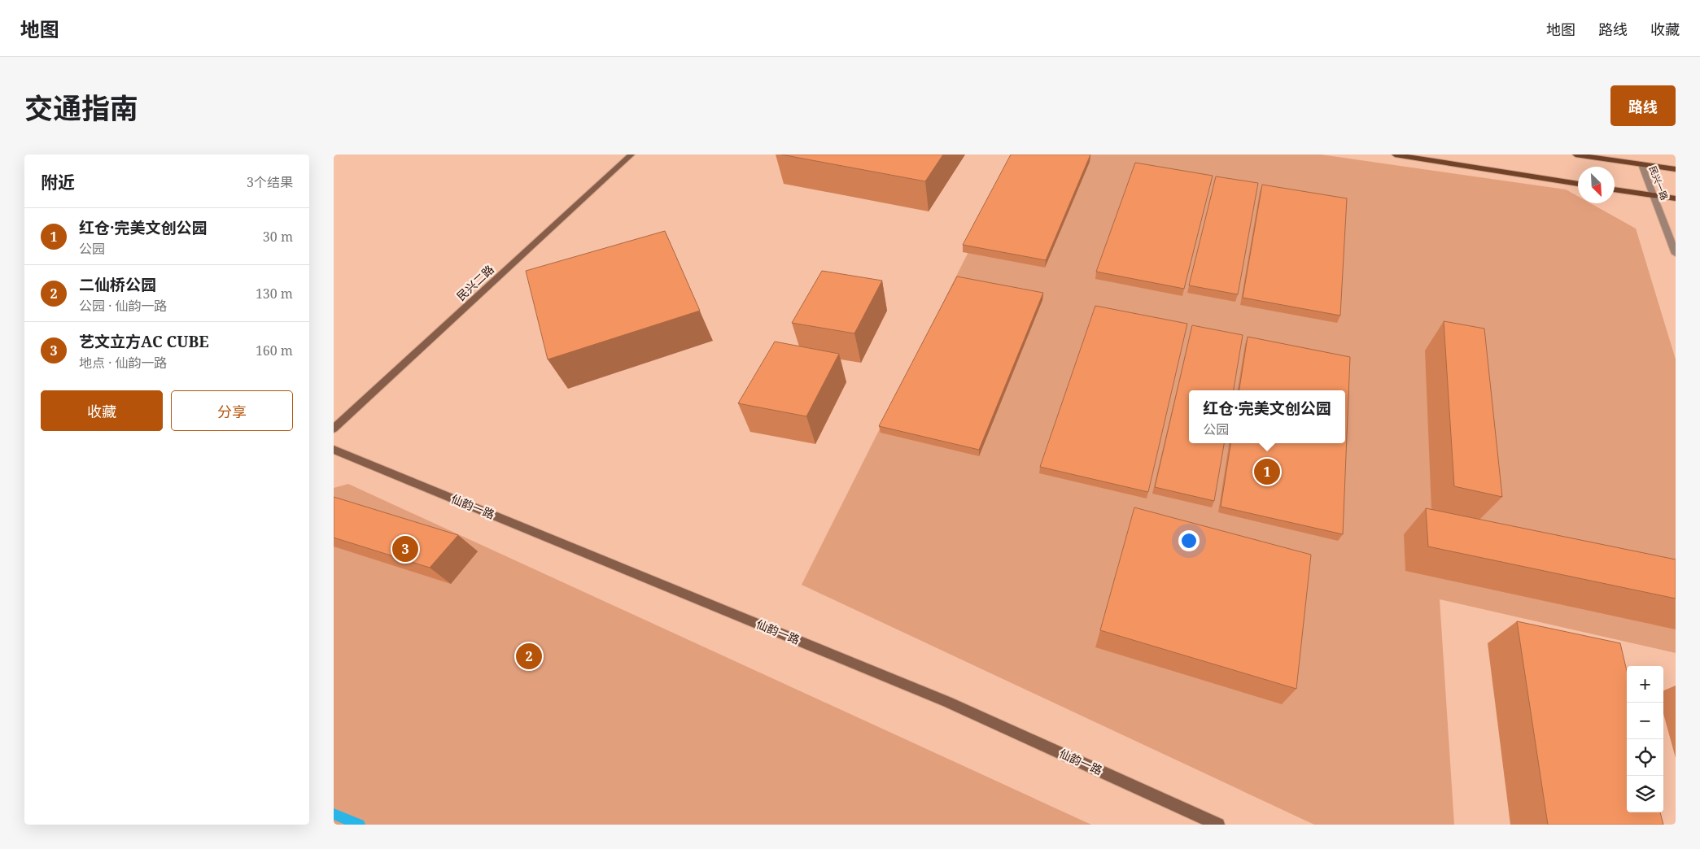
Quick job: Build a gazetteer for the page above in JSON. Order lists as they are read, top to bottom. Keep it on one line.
{"streets":{"street":["民兴一路","民兴二路","仙韵一路"]},"north":"bottom right","page":{"header":"地图","nav":["地图","路线","收藏"],"title":"交通指南","buttons":["路线",["收藏","分享"]],"heading":["附近","3个结果"],"list":[{"mark":"1","name":"红仓·完美文创公园","note":"公园","value":"30 m"},{"mark":"2","name":"二仙桥公园","note":"公园 · 仙韵一路","value":"130 m"},{"mark":"3","name":"艺文立方AC CUBE","note":"地点 · 仙韵一路","value":"160 m"}],"popup":["红仓·完美文创公园","公园"],"pins":["1","3","2"],"map_buttons":["+","−"]}}
